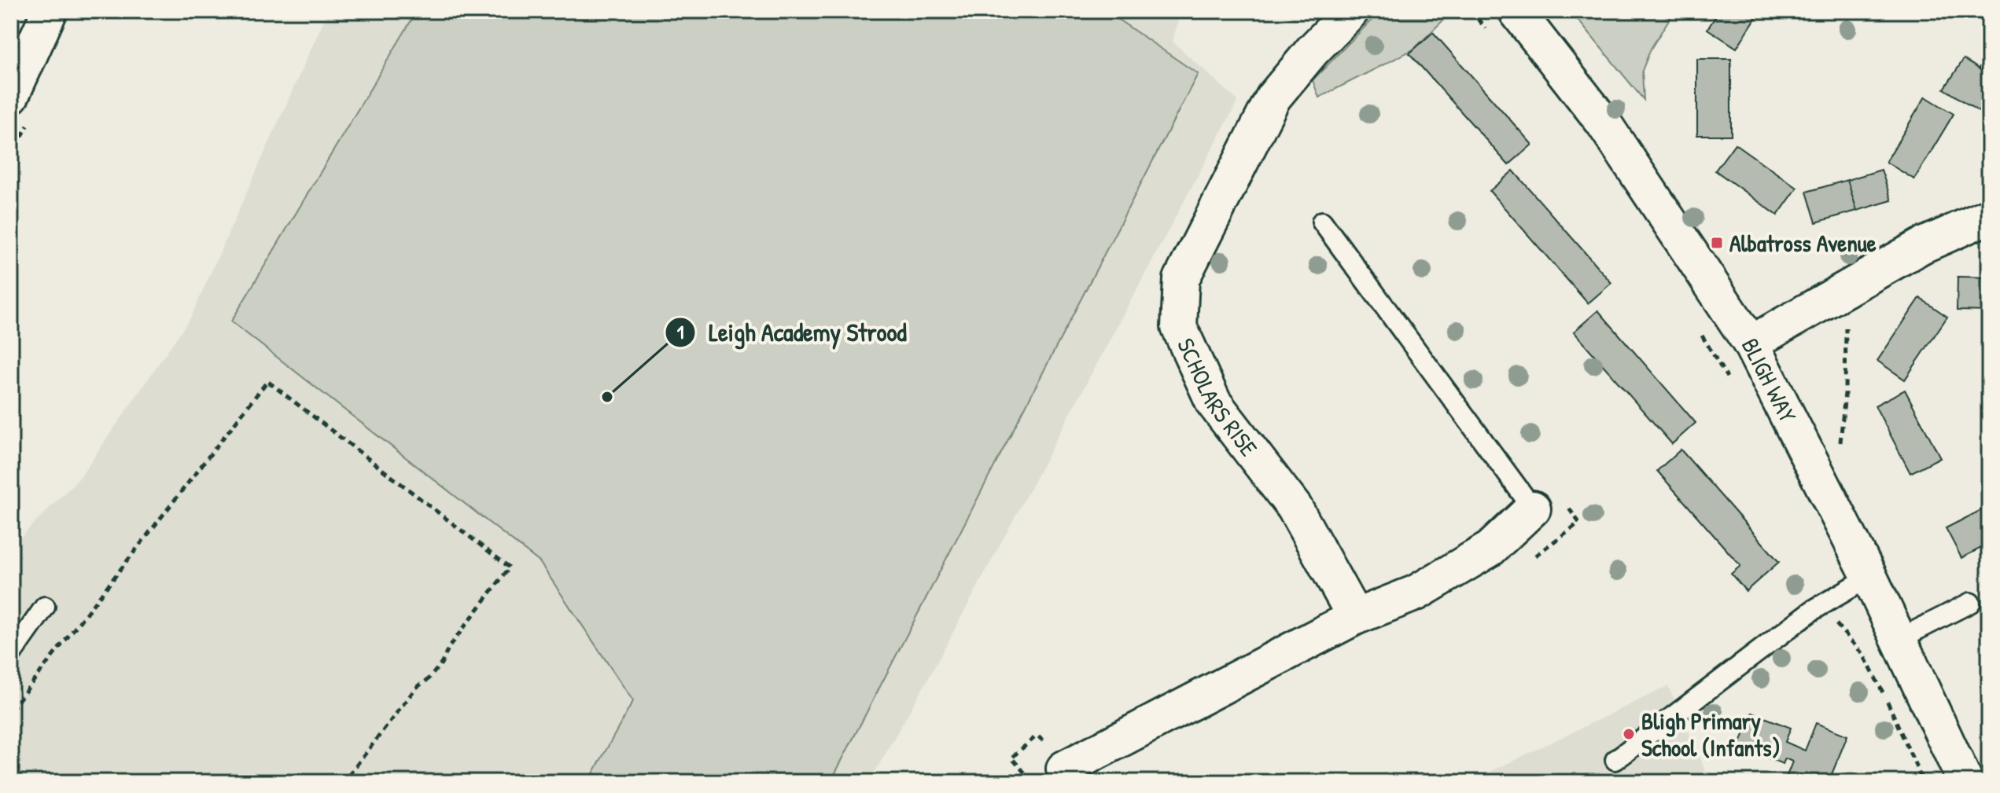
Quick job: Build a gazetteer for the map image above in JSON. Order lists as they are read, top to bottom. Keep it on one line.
{"streets":{"street":["BLIGH WAY","SCHOLARS RISE"]},"places":{"transit":["Albatross Avenue"],"other":["Leigh Academy Strood","Bligh Primary School (Infants)"]}}
